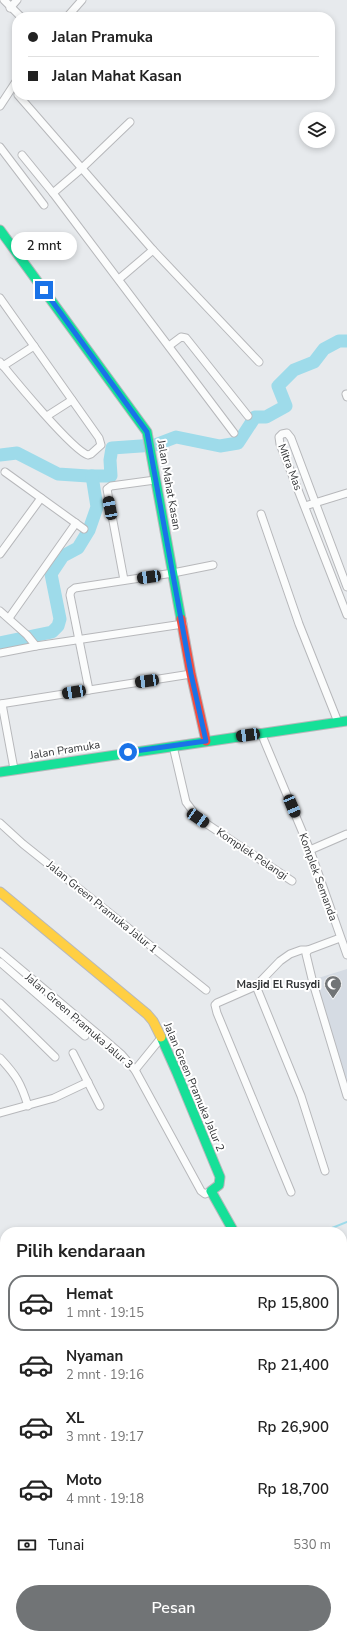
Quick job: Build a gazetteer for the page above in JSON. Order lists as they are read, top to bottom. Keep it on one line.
{"streets":{"street":["Mitra Mas","Jalan Mahat Kasan","Jalan Pramuka","Komplek Pelangi","Komplek Semanda","Jalan Green Pramuka Jalur 1","Jalan Green Pramuka Jalur 3","Jalan Green Pramuka Jalur 2"]},"crossings":[["Jalan Mahat Kasan","Jalan Pramuka"],["Jalan Pramuka","Komplek Pelangi"],["Jalan Pramuka","Komplek Semanda"],["Jalan Green Pramuka Jalur 3","Jalan Green Pramuka Jalur 2"]],"places":{"mosque":["Masjid El Rusydi"]},"page":{"banner":["Jalan Pramuka","Jalan Mahat Kasan"],"bubble":"2 mnt","heading":"Pilih kendaraan","list":[{"name":"Hemat","note":"1 mnt · 19:15","value":"Rp 15,800"},{"name":"Nyaman","note":"2 mnt · 19:16","value":"Rp 21,400"},{"name":"XL","note":"3 mnt · 19:17","value":"Rp 26,900"},{"name":"Moto","note":"4 mnt · 19:18","value":"Rp 18,700"}],"pay":["Tunai","530 m"],"buttons":"Pesan"}}
